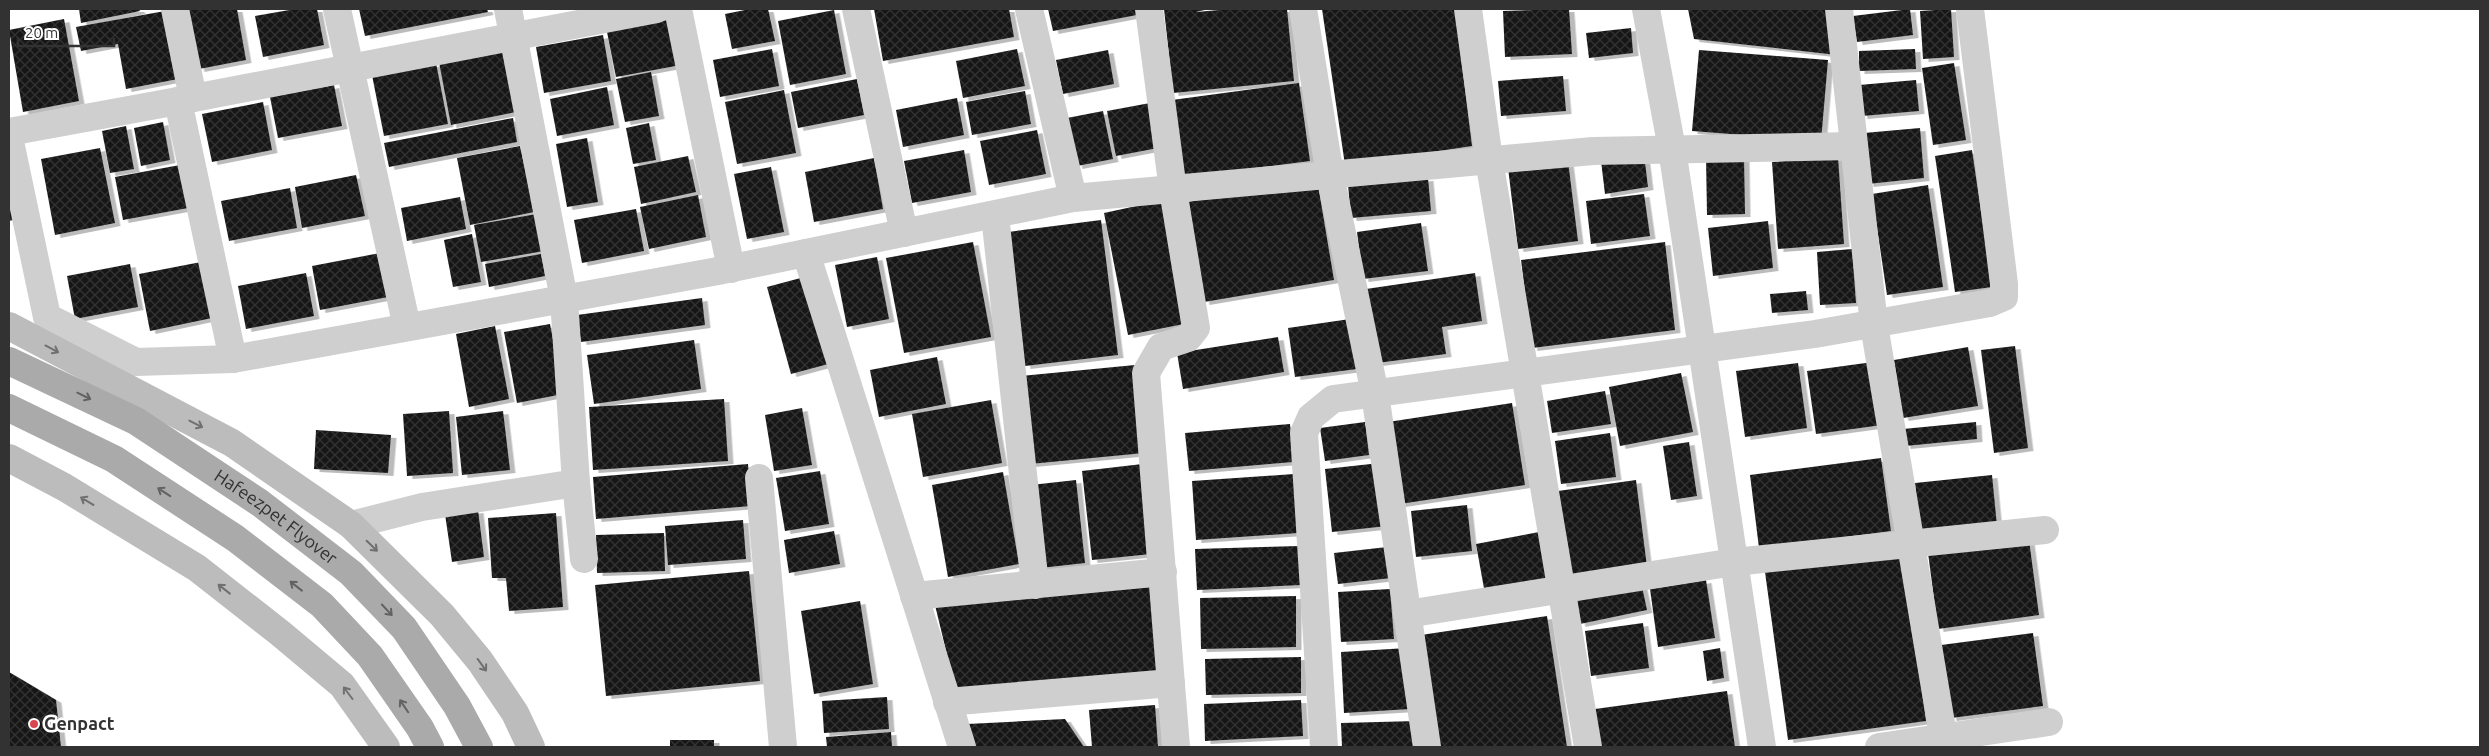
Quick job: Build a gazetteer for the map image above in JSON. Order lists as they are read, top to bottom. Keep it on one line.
{"streets":{"main road":["Hafeezpet Flyover"]},"places":["Genpact"],"scale_bar":"20 m"}
